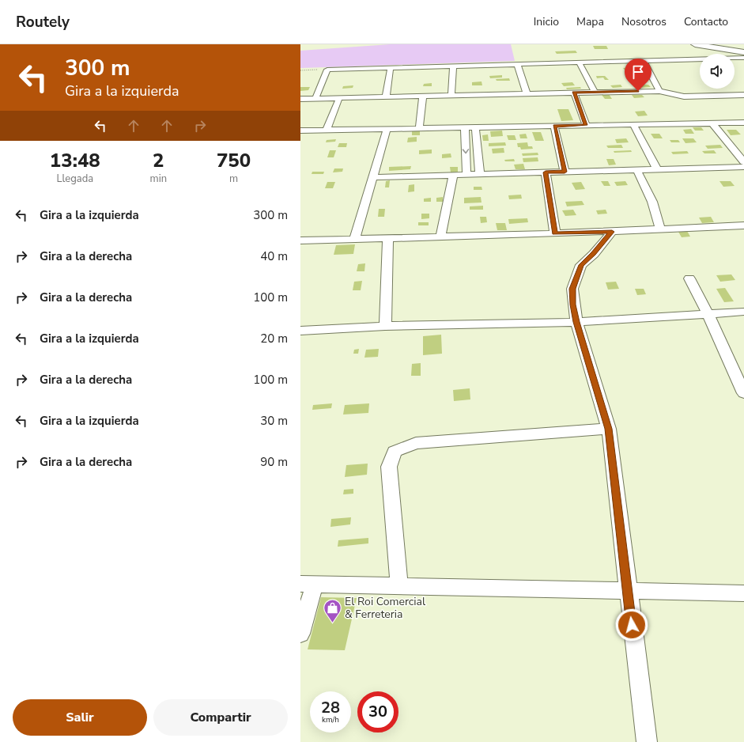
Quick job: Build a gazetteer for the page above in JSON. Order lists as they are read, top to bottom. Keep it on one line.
{"places":{"shop":["El Roi Comercial & Ferreteria"]},"page":{"header":"Routely","nav":["Inicio","Mapa","Nosotros","Contacto"],"turn":["300 m","Gira a la izquierda"],"eta":["13:48","Llegada","2","min","750","m"],"list":[{"name":"Gira a la izquierda","value":"300 m"},{"name":"Gira a la derecha","value":"40 m"},{"name":"Gira a la derecha","value":"100 m"},{"name":"Gira a la izquierda","value":"20 m"},{"name":"Gira a la derecha","value":"100 m"},{"name":"Gira a la izquierda","value":"30 m"},{"name":"Gira a la derecha","value":"90 m"}],"speed":"28 km/h","limit":"30","buttons":["Salir","Compartir"]}}
